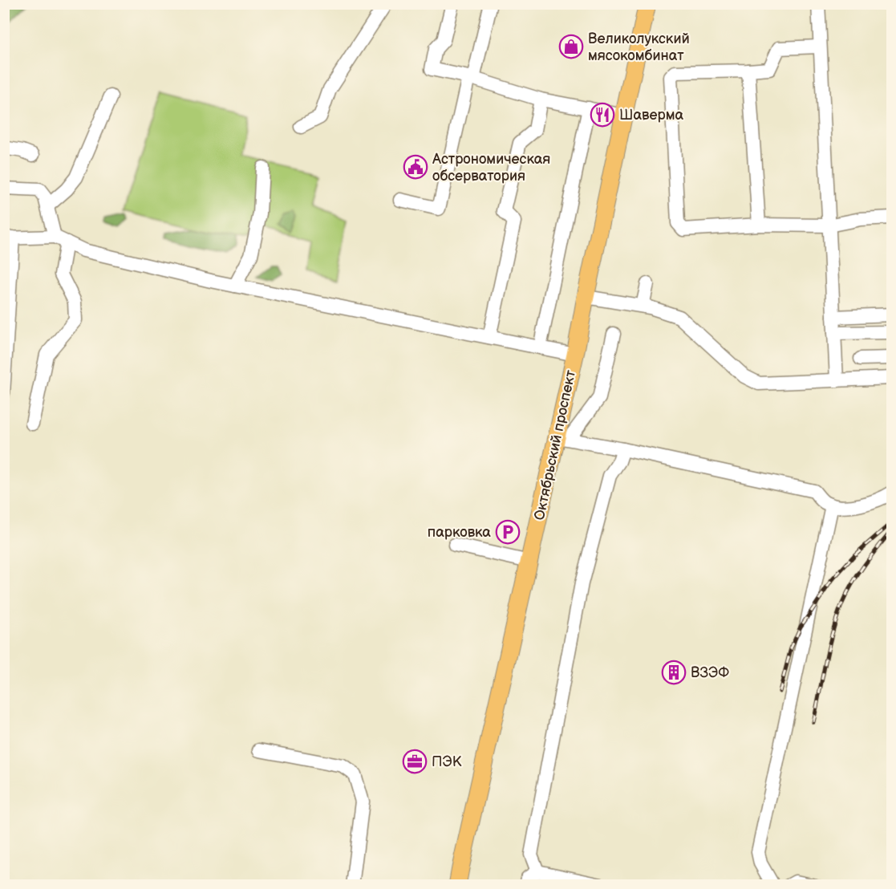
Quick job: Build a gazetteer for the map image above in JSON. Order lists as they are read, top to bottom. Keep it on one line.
{"streets":{"main road":["Октябрьский проспект"]},"places":{"shop":["Великолукский мясокомбинат"],"restaurant":["Шаверма"],"public building":["Aстрономическая обсерватория"],"parking":["парковка"],"building":["ВЗЭФ"],"office":["ПЭК"]}}
